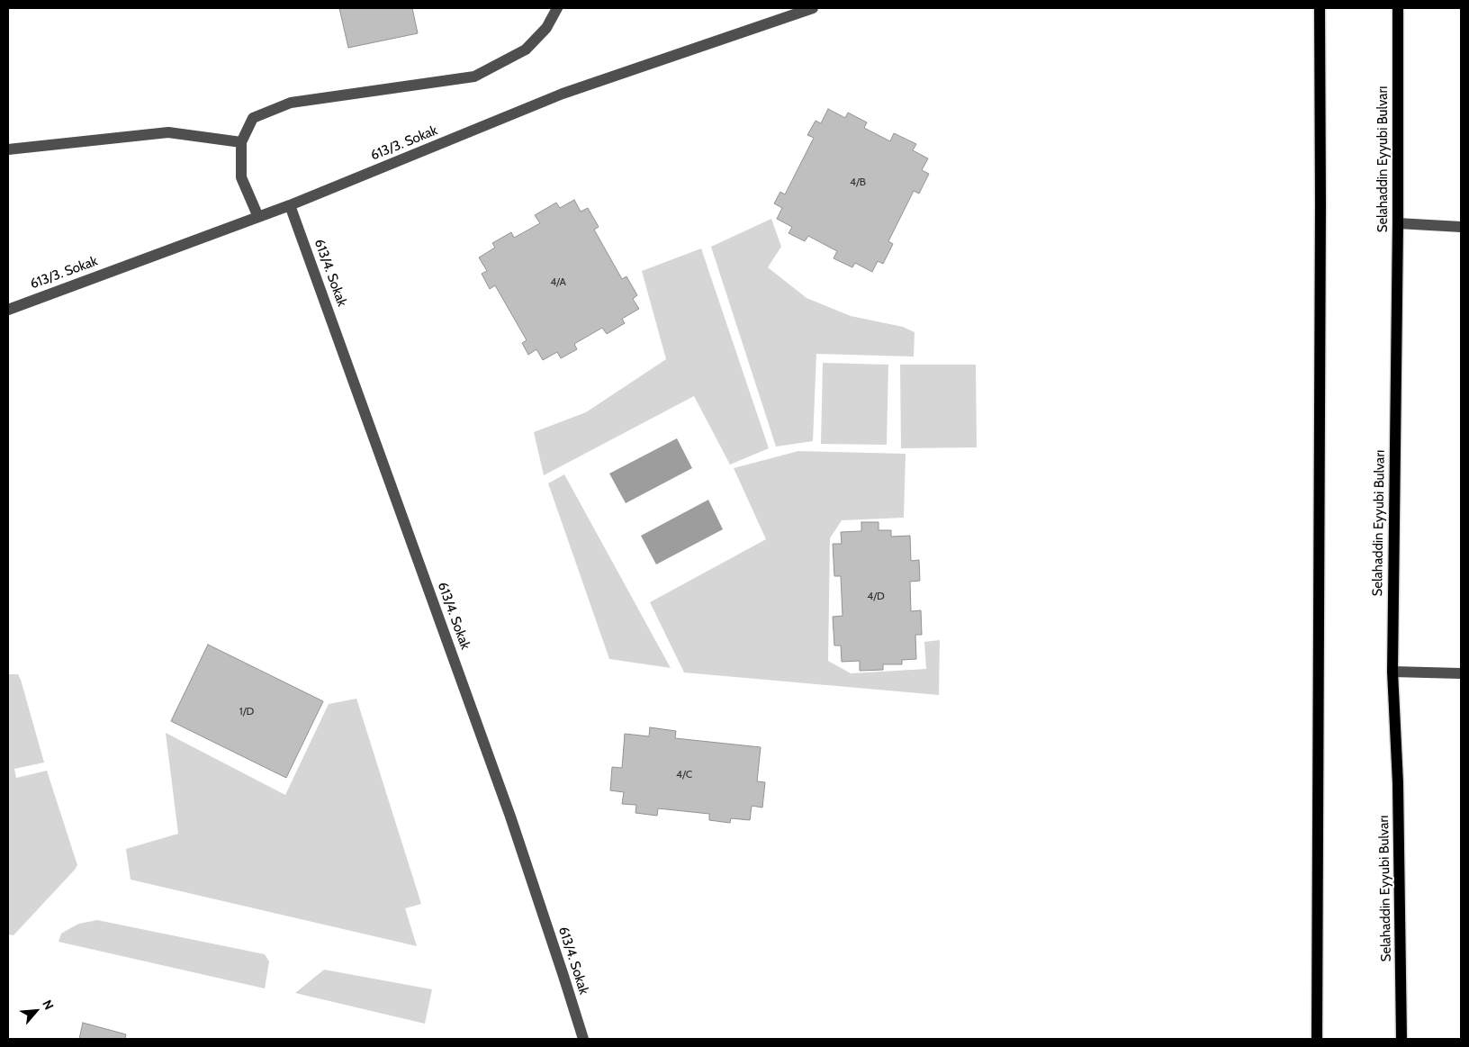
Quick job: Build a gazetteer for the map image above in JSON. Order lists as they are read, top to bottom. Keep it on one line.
{"streets":{"main road":["Selahaddin Eyyubi Bulvarı"],"street":["613/3. Sokak","613/4. Sokak"]},"crossings":[["613/3. Sokak","613/4. Sokak"]],"house_numbers":["4/B","4/A","4/D","1/D","4/C"],"north":"top right"}
